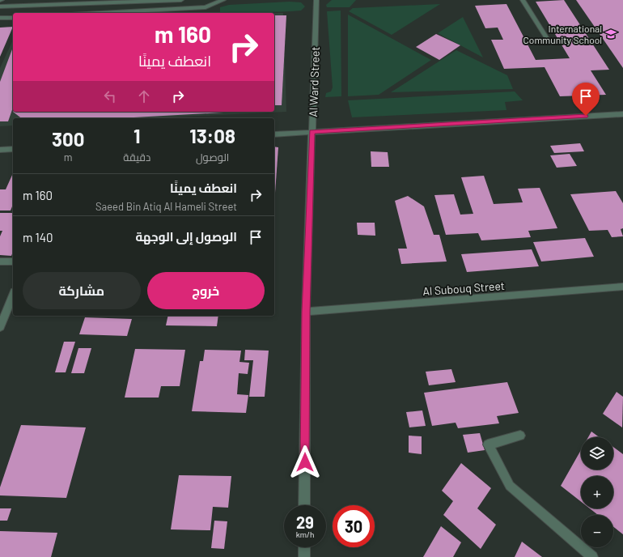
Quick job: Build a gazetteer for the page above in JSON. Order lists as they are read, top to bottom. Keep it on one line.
{"streets":{"street":["Al Ward Street","Al Subouq Street"]},"crossings":[["Al Ward Street","Al Subouq Street"]],"places":{"school or university":["International Community School"]},"page":{"turn":["160 m","انعطف يمينًا"],"eta":["13:08","الوصول","1","دقيقة","300","m"],"list":[{"name":"انعطف يمينًا","note":"Saeed Bin Atiq Al Hameli Street","value":"160 m"},{"name":"الوصول إلى الوجهة","value":"140 m"}],"buttons":["خروج","مشاركة"],"map_buttons":["+","−"],"speed":"29 km/h","limit":"30"}}
